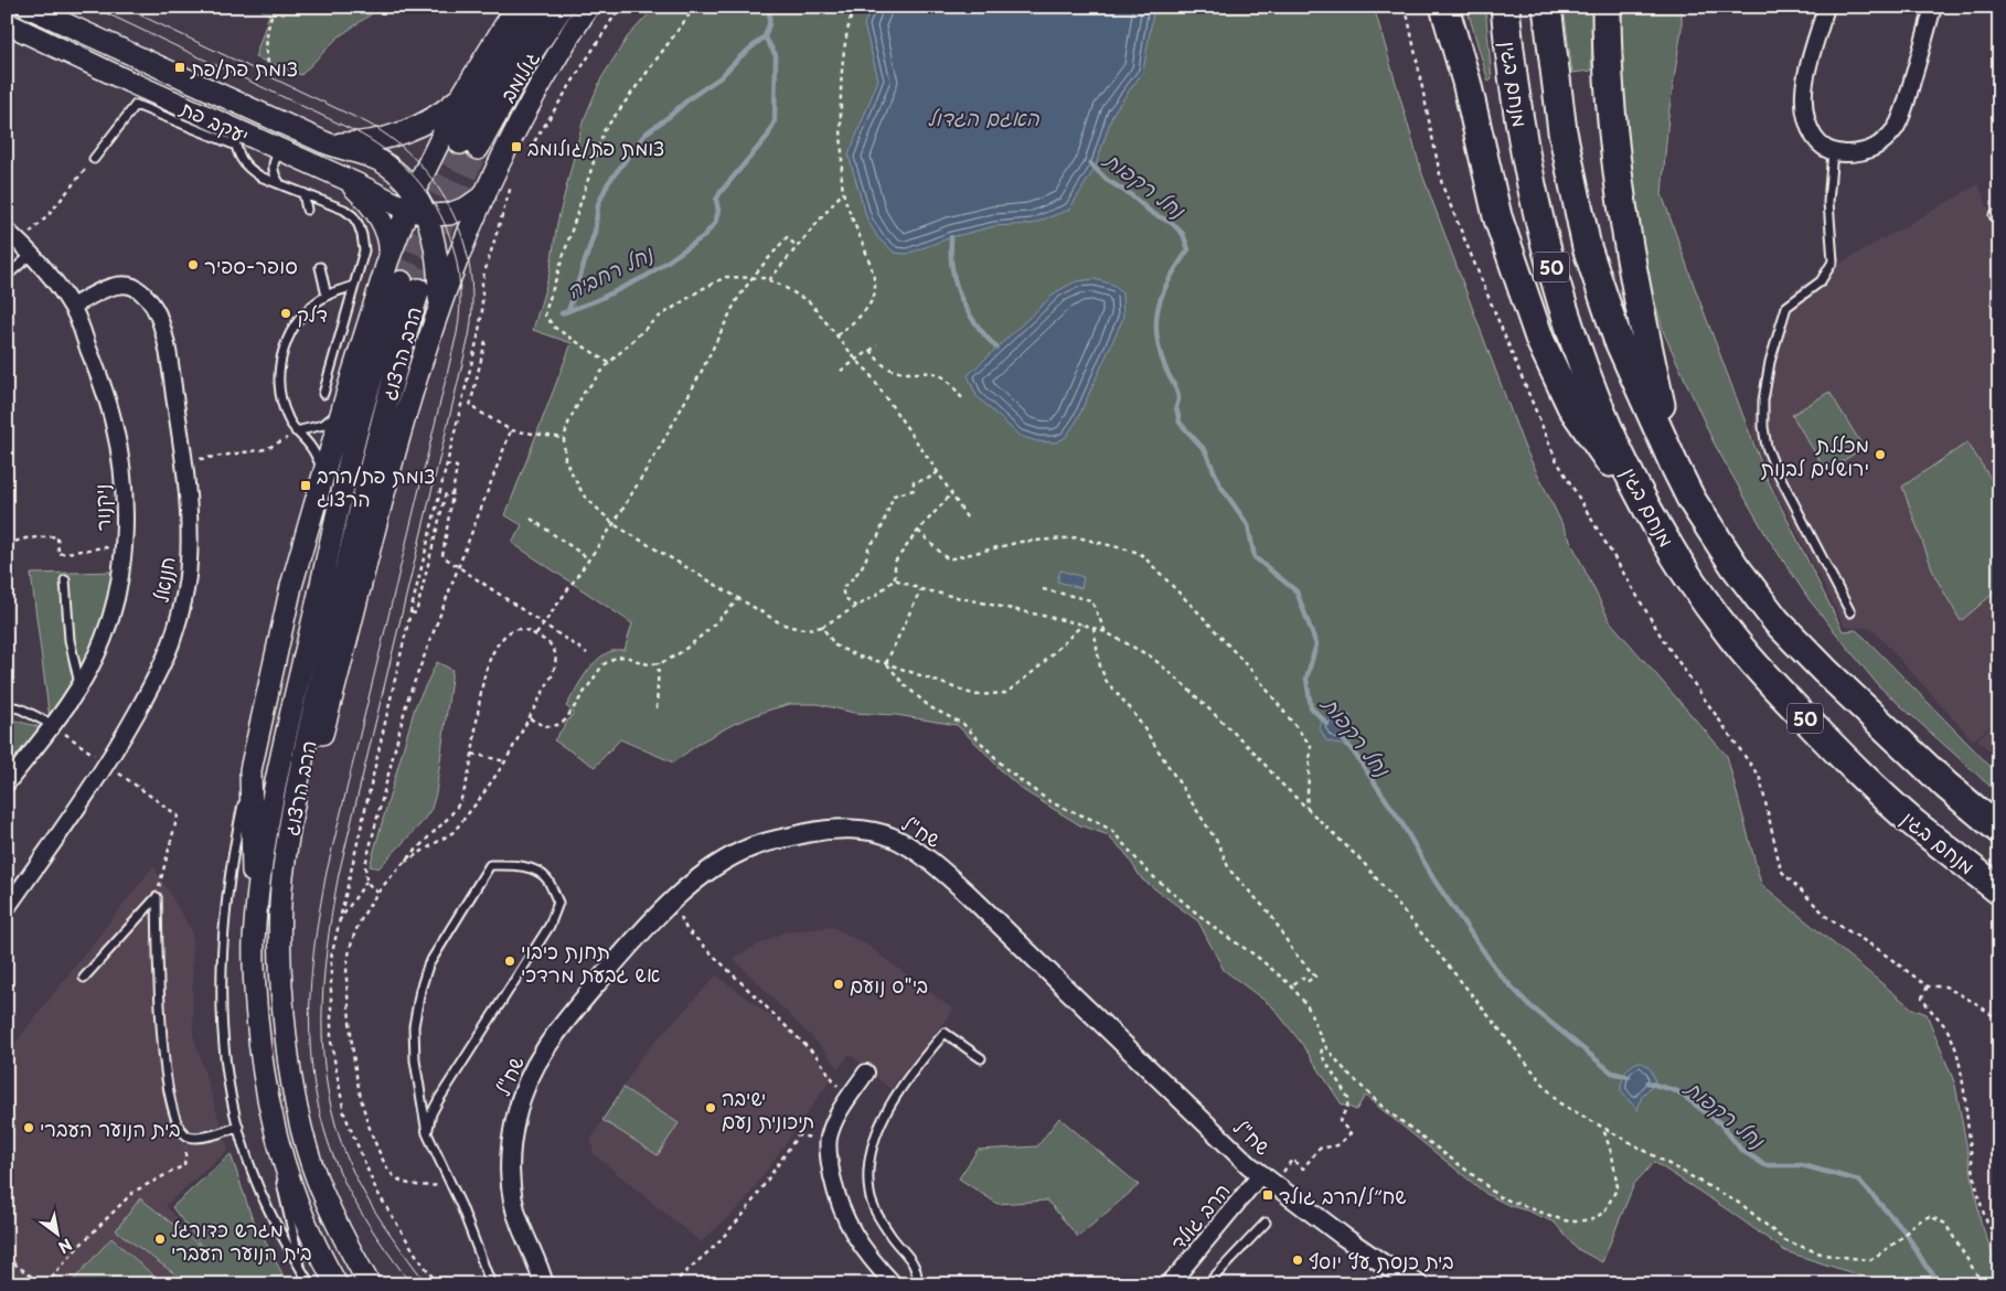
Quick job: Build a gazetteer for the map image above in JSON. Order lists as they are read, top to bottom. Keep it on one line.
{"streets":{"highway":["מנחם בגין","50"],"main road":["גולומב","יעקב פת","הרב הרצוג"],"street":["ניקנור","חננאל","שח\"ל","הרב גולד"]},"crossings":[["ניקנור","חננאל"],["שח\"ל","הרב גולד"]],"water":["האגם הגדול","נחל רקפות","נחל רחביה"],"places":{"transit":["צומת פת/פת","צומת פת/גולומב","צומת פת/הרב הרצוג","שח״ל/הרב גולד"],"other":["סופר-ספיר","דלק","מכללת ירושלים לבנות","תחנת כיבוי אש גבעת מרדכי","בי\"ס נועם","ישיבה תיכונית נעם","בית הנוער העברי","מגרש כדורגל בית הנוער העברי","בית כנסת עץ יוסף"]},"north":"bottom right"}
